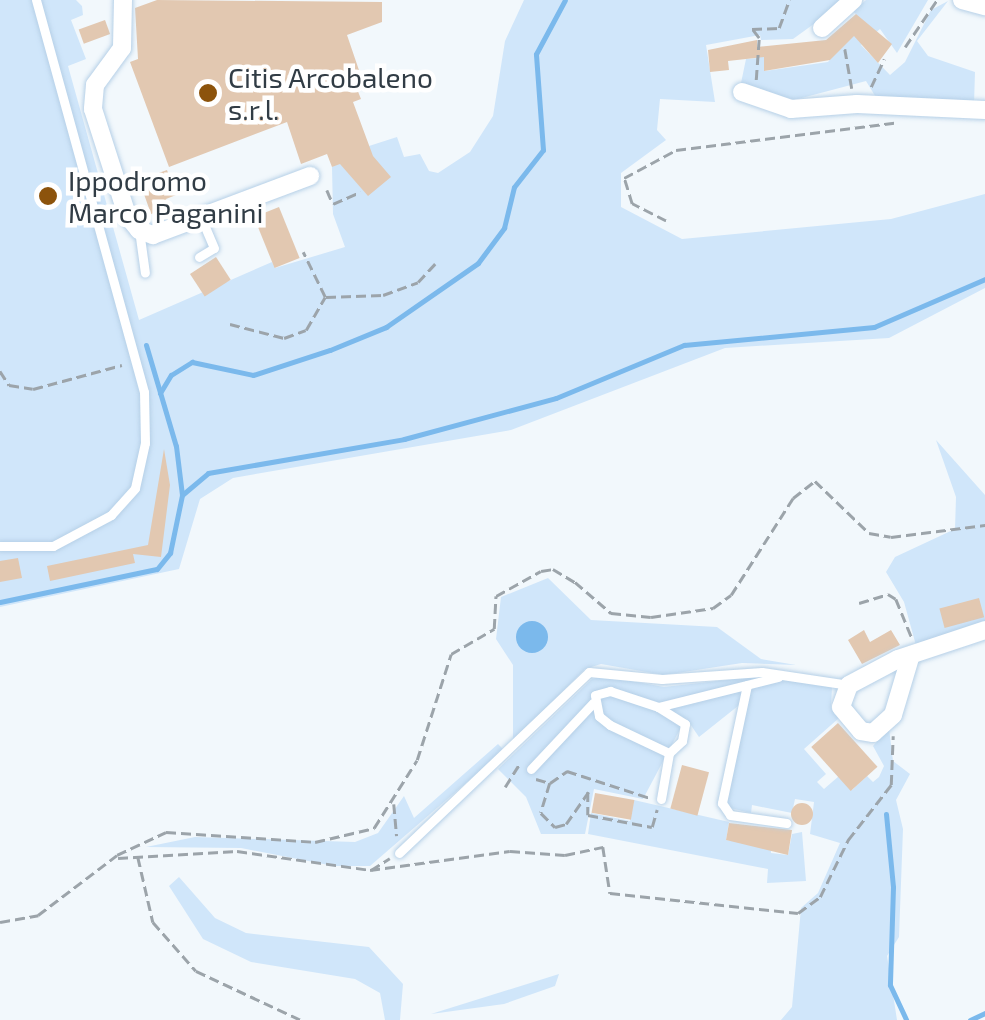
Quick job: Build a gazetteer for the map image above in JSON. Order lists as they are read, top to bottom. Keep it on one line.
{"places":["Citis Arcobaleno s.r.l.","Ippodromo Marco Paganini"]}
